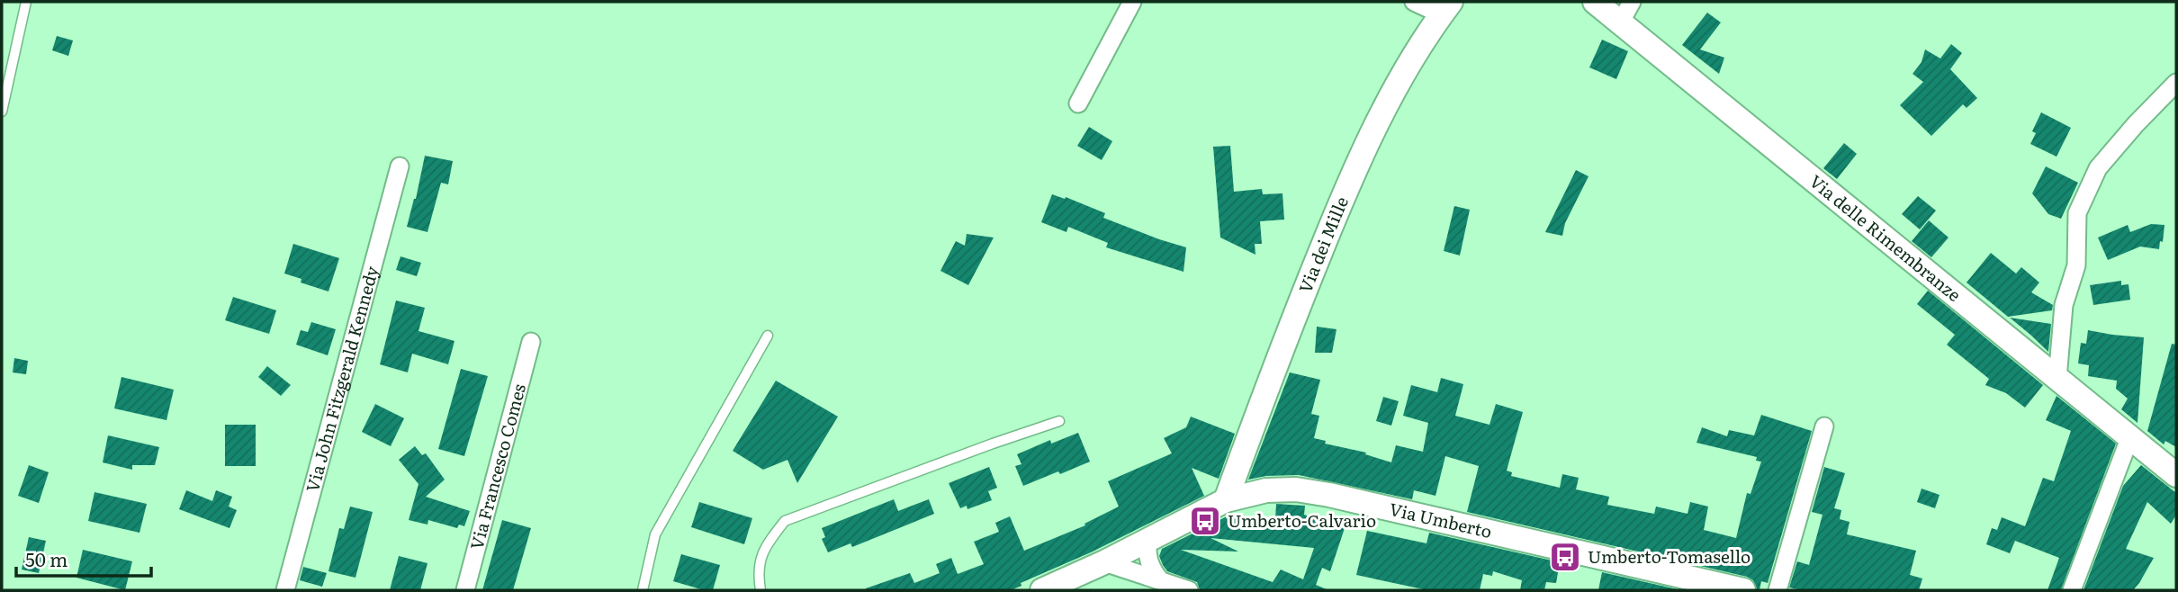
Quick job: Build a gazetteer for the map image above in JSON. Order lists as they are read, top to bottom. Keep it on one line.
{"streets":{"main road":["Via delle Rimembranze","Via dei Mille","Via Umberto"],"street":["Via John Fitzgerald Kennedy","Via Francesco Comes"]},"crossings":[["Via dei Mille","Via Umberto"]],"places":{"bus stop":["Umberto-Calvario","Umberto-Tomasello"]},"scale_bar":"50 m"}
